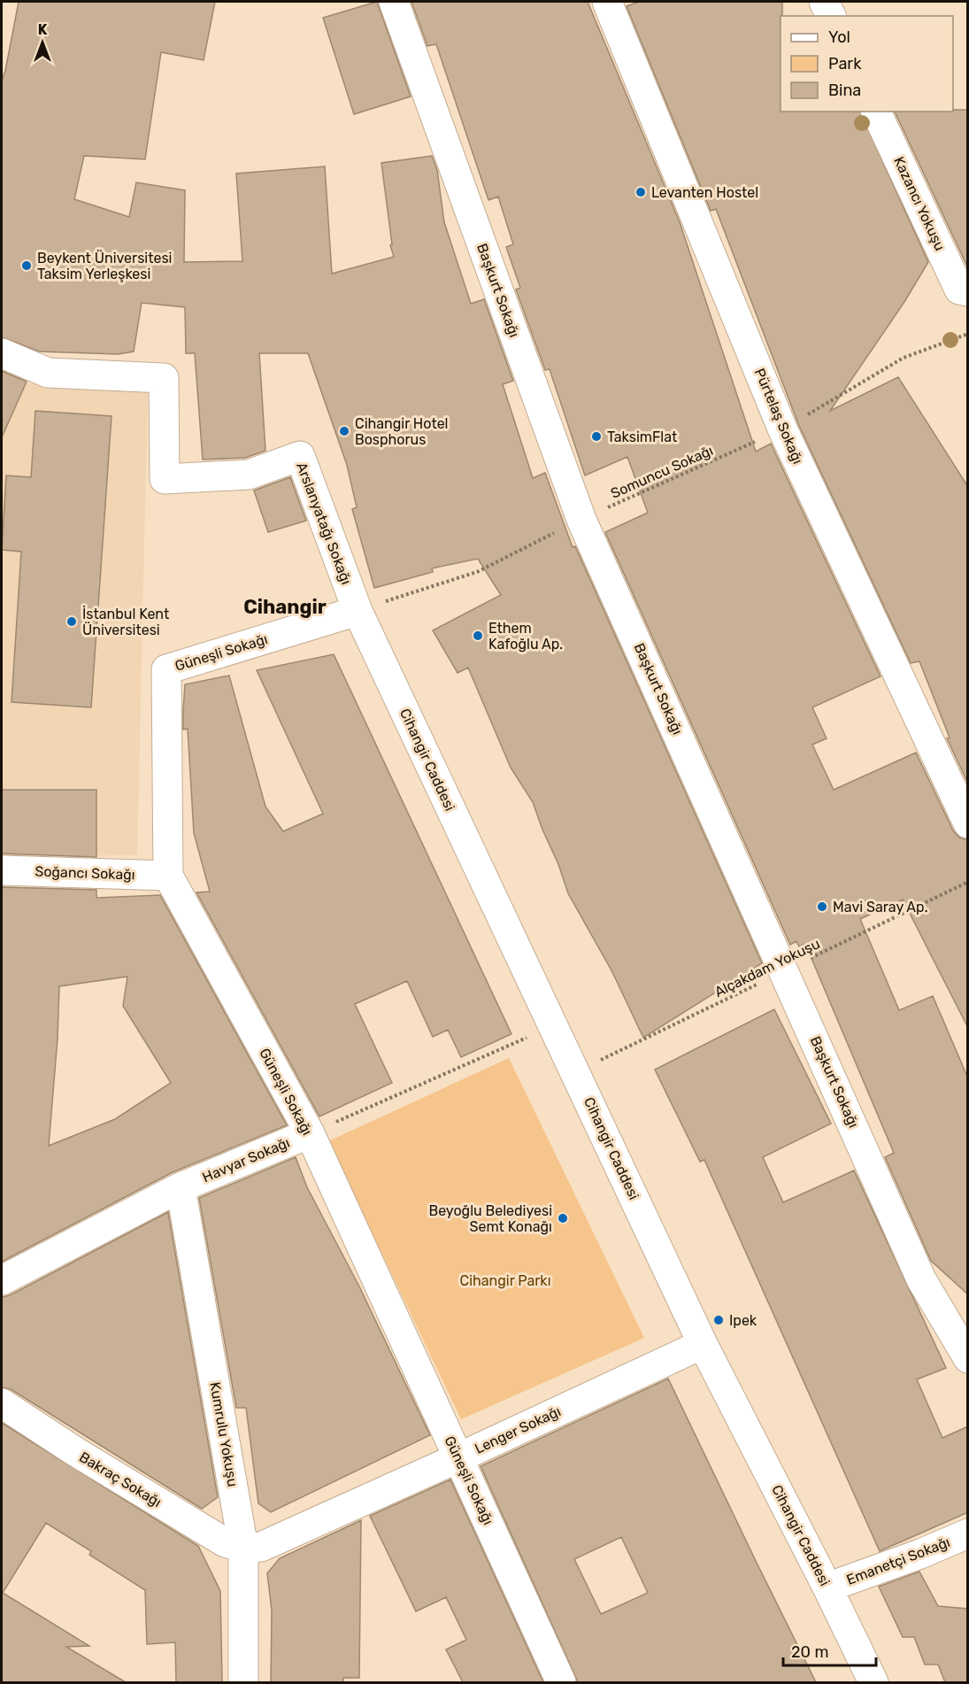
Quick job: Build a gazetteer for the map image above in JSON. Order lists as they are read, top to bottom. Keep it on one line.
{"streets":{"street":["Kazancı Yokuşu","Başkurt Sokağı","Pürtelaş Sokağı","Arslanyatağı Sokağı","Güneşli Sokağı","Cihangir Caddesi","Soğancı Sokağı","Havyar Sokağı","Lenger Sokağı","Kumrulu Yokuşu","Bakraç Sokağı","Emanetçi Sokağı"],"path":["Somuncu Sokağı","Alçakdam Yokuşu"]},"crossings":[["Başkurt Sokağı","Somuncu Sokağı"],["Başkurt Sokağı","Alçakdam Yokuşu"],["Pürtelaş Sokağı","Somuncu Sokağı"],["Somuncu Sokağı","Arslanyatağı Sokağı"],["Somuncu Sokağı","Güneşli Sokağı"],["Somuncu Sokağı","Cihangir Caddesi"],["Arslanyatağı Sokağı","Güneşli Sokağı"],["Arslanyatağı Sokağı","Cihangir Caddesi"],["Güneşli Sokağı","Cihangir Caddesi"],["Güneşli Sokağı","Soğancı Sokağı"],["Güneşli Sokağı","Havyar Sokağı"],["Güneşli Sokağı","Lenger Sokağı"],["Cihangir Caddesi","Alçakdam Yokuşu"],["Cihangir Caddesi","Lenger Sokağı"],["Cihangir Caddesi","Emanetçi Sokağı"],["Havyar Sokağı","Kumrulu Yokuşu"],["Lenger Sokağı","Kumrulu Yokuşu"],["Lenger Sokağı","Bakraç Sokağı"],["Kumrulu Yokuşu","Bakraç Sokağı"]],"districts":["Cihangir"],"parks":["Cihangir Parkı"],"places":["Levanten Hostel","Beykent Üniversitesi Taksim Yerleşkesi","Cihangir Hotel Bosphorus","TaksimFlat","İstanbul Kent Üniversitesi","Ethem Kafoğlu Ap.","Mavi Saray Ap.","Beyoğlu Belediyesi Semt Konağı","Ipek"],"legend":["Yol","Park","Bina"],"scale_bar":"20 m","north":"top"}
